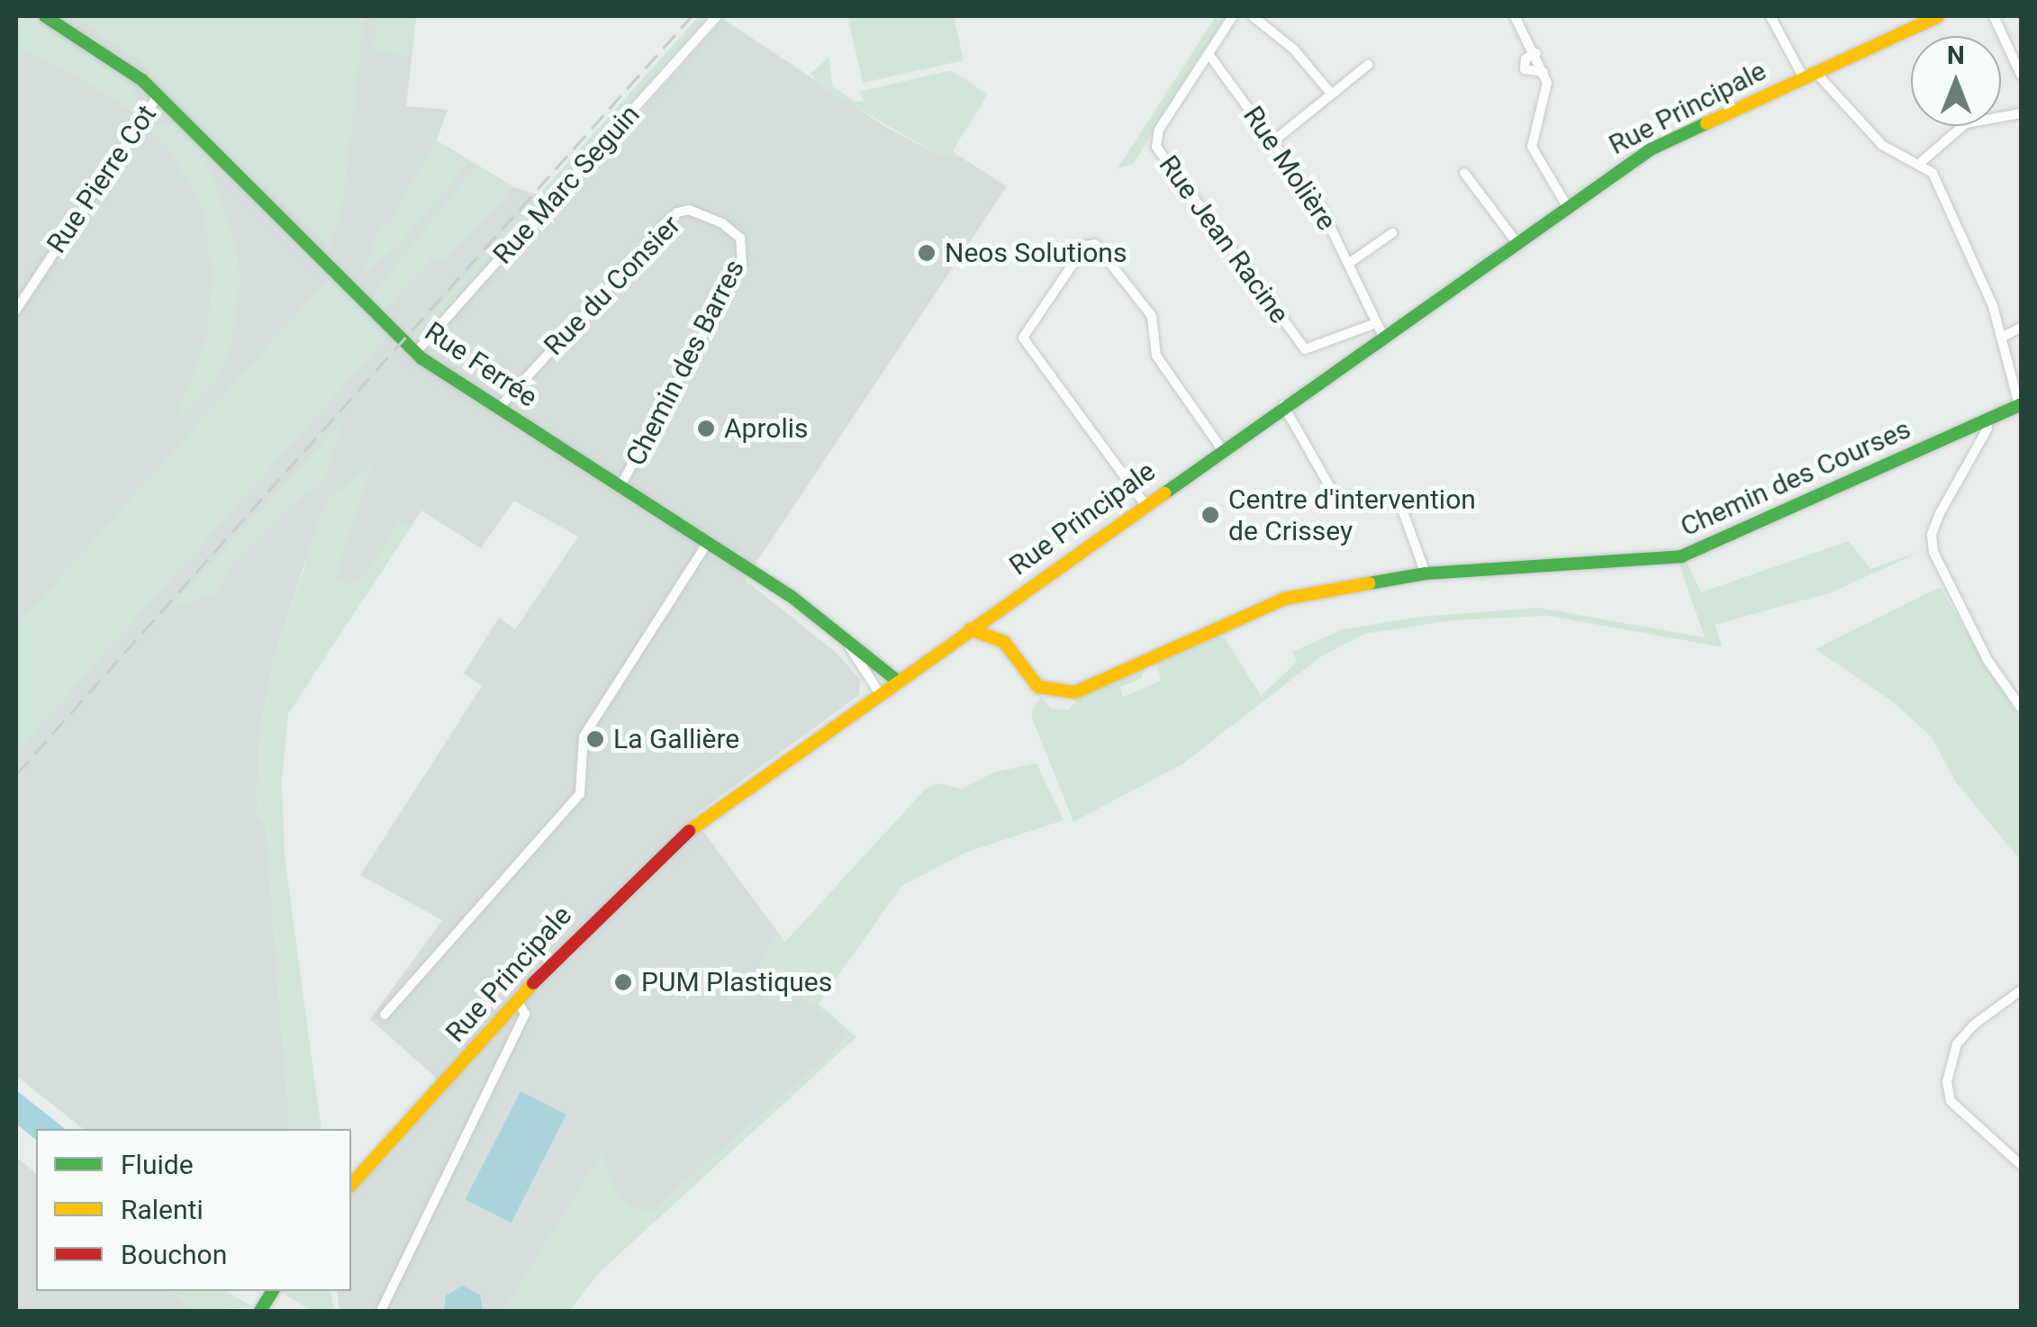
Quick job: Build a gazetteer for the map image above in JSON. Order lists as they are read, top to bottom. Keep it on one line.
{"streets":{"street":["Rue Principale","Rue Molière","Rue Pierre Cot","Rue Marc Seguin","Rue Jean Racine","Rue du Consier","Chemin des Barres","Rue Ferrée","Chemin des Courses"]},"crossings":[["Rue Principale","Rue Molière"],["Rue Principale","Rue Ferrée"],["Rue Principale","Chemin des Courses"],["Rue Molière","Rue Jean Racine"],["Rue Pierre Cot","Rue Ferrée"],["Rue Marc Seguin","Rue Ferrée"],["Rue du Consier","Chemin des Barres"],["Rue du Consier","Rue Ferrée"],["Chemin des Barres","Rue Ferrée"]],"places":["Neos Solutions","Aprolis","Centre d'intervention de Crissey","La Gallière","PUM Plastiques"],"legend":["Fluide","Ralenti","Bouchon"],"north":"top"}
